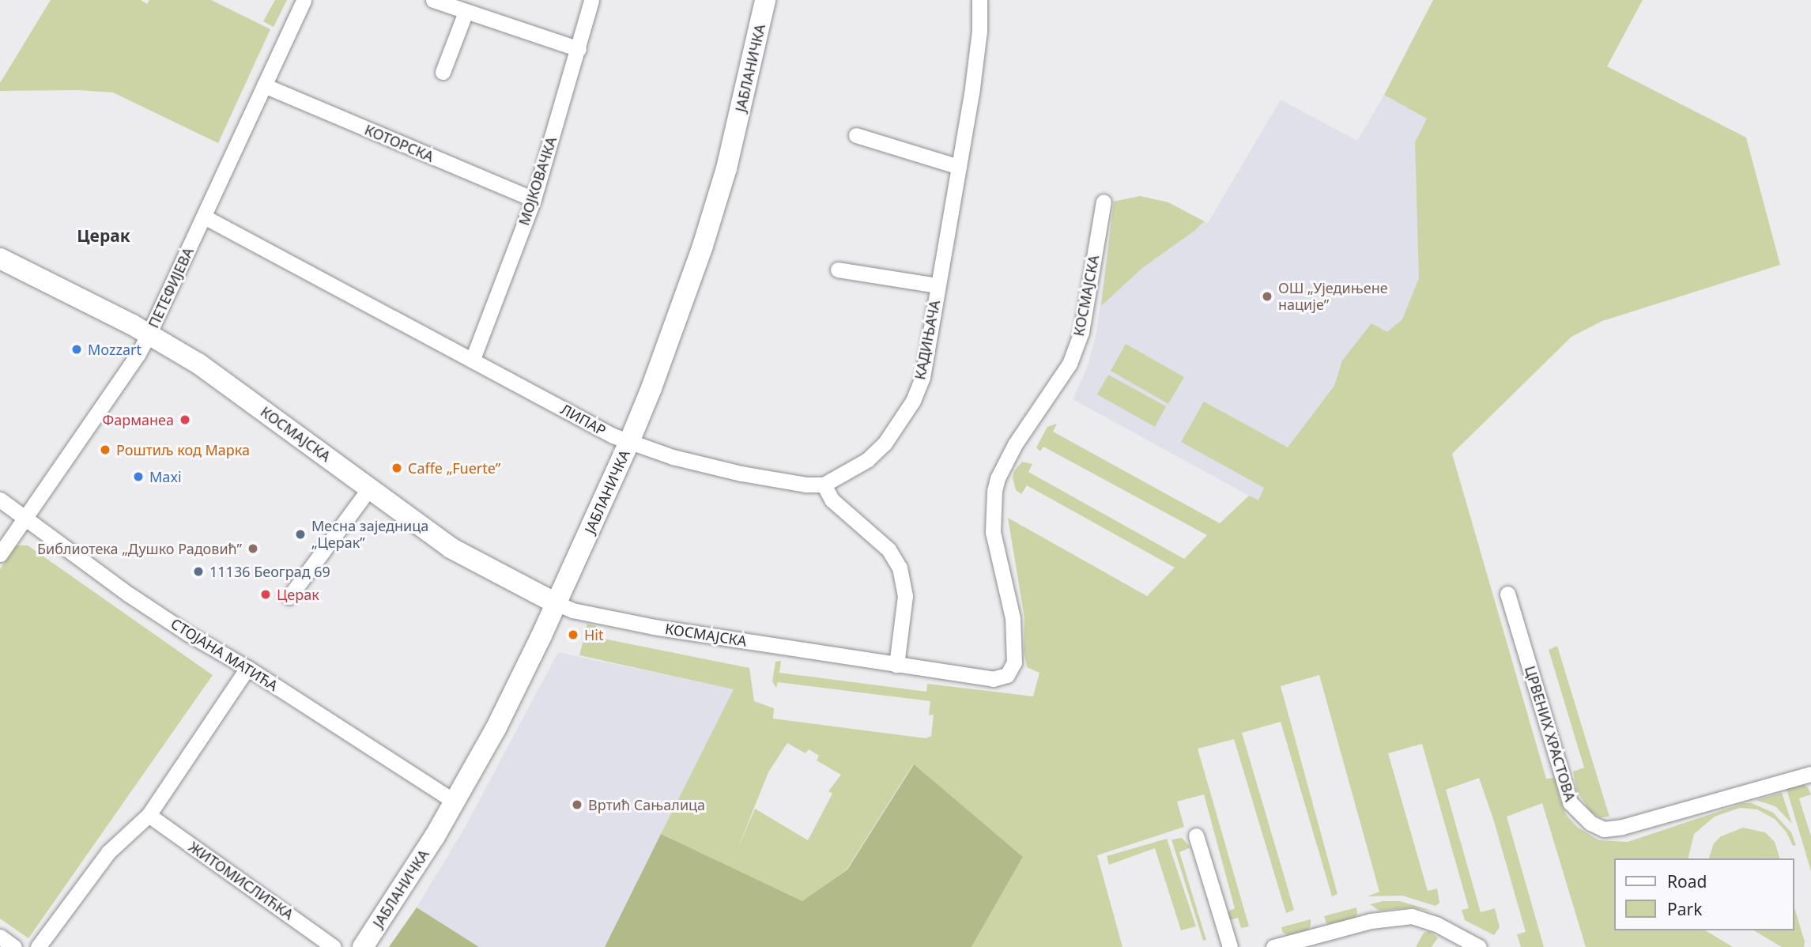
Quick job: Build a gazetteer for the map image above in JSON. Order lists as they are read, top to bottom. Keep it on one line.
{"streets":{"street":["ЈАБЛАНИЧКА","КОТОРСКА","МОЈКОВАЧКА","ПЕТЕФИЈЕВА","КОСМАЈСКА","КАДИЊАЧА","ЛИПАР","СТОЈАНА МАТИЋА","ЦРВЕНИХ ХРАСТОВА","ЖИТОМИСЛИЋКА"]},"crossings":[["ЈАБЛАНИЧКА","КОСМАЈСКА"],["ЈАБЛАНИЧКА","ЛИПАР"],["ЈАБЛАНИЧКА","СТОЈАНА МАТИЋА"],["КОТОРСКА","МОЈКОВАЧКА"],["КОТОРСКА","ПЕТЕФИЈЕВА"],["МОЈКОВАЧКА","ЛИПАР"],["ПЕТЕФИЈЕВА","КОСМАЈСКА"],["ПЕТЕФИЈЕВА","ЛИПАР"],["ПЕТЕФИЈЕВА","СТОЈАНА МАТИЋА"],["КАДИЊАЧА","ЛИПАР"]],"districts":["Церак"],"places":["ОШ „Уједињене нације”","Mozzart","Фарманеа","Роштиљ код Марка","Caffe „Fuerte”","Maxi","Месна заједница „Церак”","Библиотека „Душко Радовић”","11136 Београд 69","Церак","Hit","Вртић Сањалица"],"legend":["Road","Park"]}
